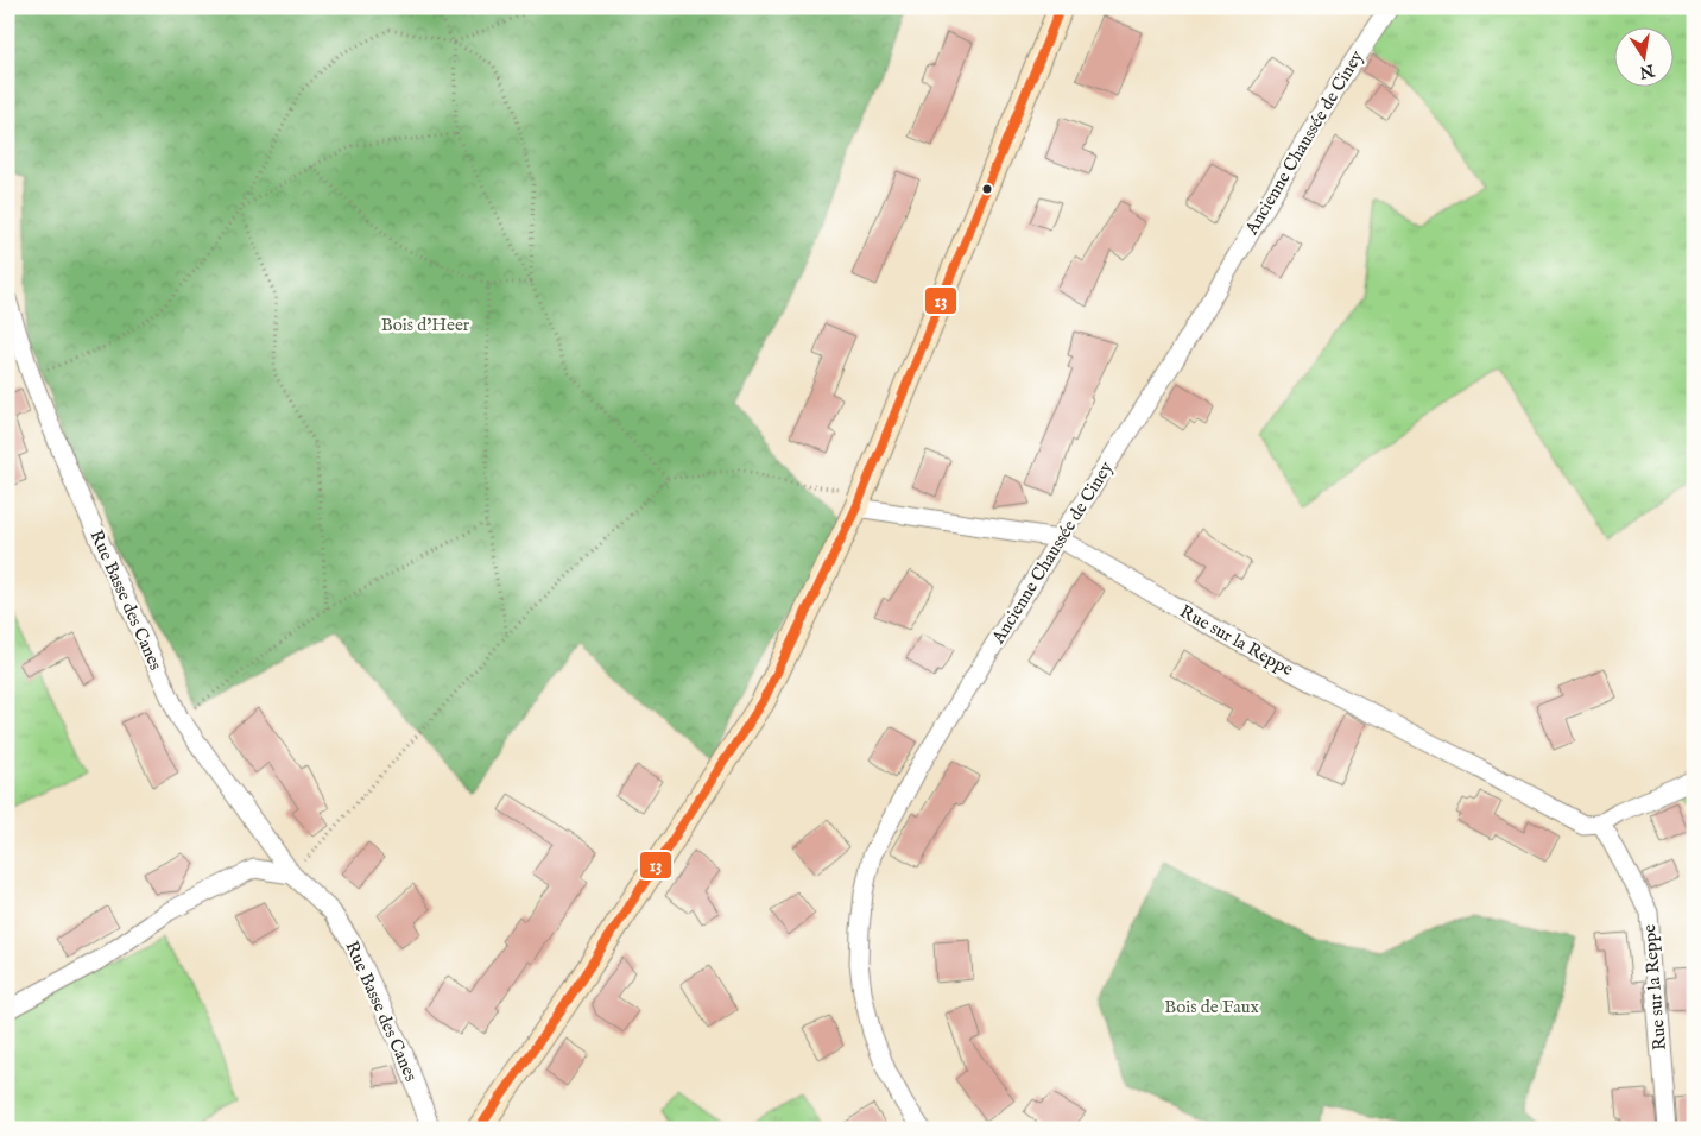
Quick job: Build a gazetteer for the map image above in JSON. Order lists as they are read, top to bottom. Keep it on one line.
{"streets":{"street":["Ancienne Chaussée de Ciney","Rue Basse des Canes","Rue sur la Reppe"]},"crossings":[["Ancienne Chaussée de Ciney","Rue sur la Reppe"]],"parks":["Bois d'Heer","Bois de Faux"],"lines":["transit line 13"],"north":"bottom"}
